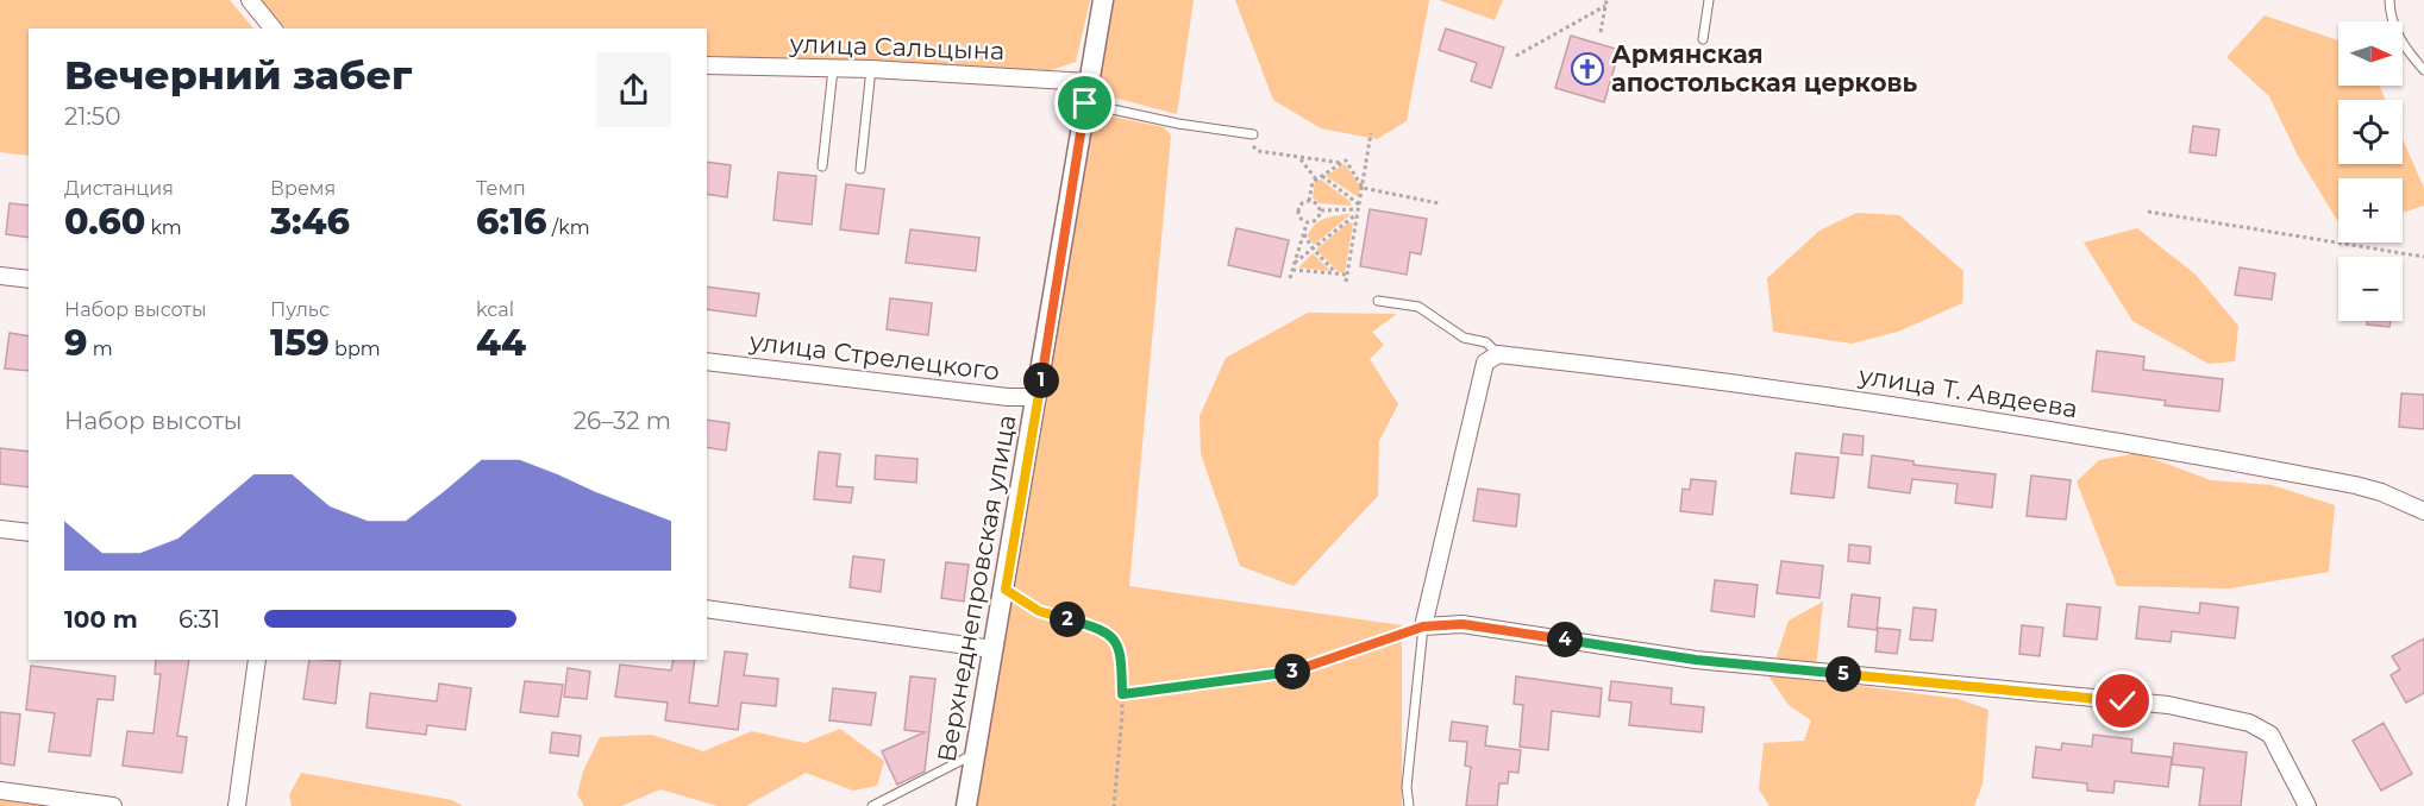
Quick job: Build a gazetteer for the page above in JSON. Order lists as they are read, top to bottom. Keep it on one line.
{"streets":{"street":["улица Сальцына","улица Стрелецкого","улица Т. Авдеева","Верхнеднепровская улица"]},"crossings":[["улица Сальцына","Верхнеднепровская улица"],["улица Стрелецкого","Верхнеднепровская улица"]],"places":{"church":["Армянская апостольская церковь"]},"north":"right","page":{"map_buttons":["+","−"],"heading":["Вечерний забег","21:50"],"stats":[["Дистанция","0.60 km"],["Время","3:46"],["Темп","6:16 /km"],["Набор высоты","9 m"],["Пульс","159 bpm"],["kcal","44"]],"pins":["1","2","4","3","5"],"chart":["Набор высоты","26–32 m"],"list":[{"name":"100 m","note":"6:31"}]}}
